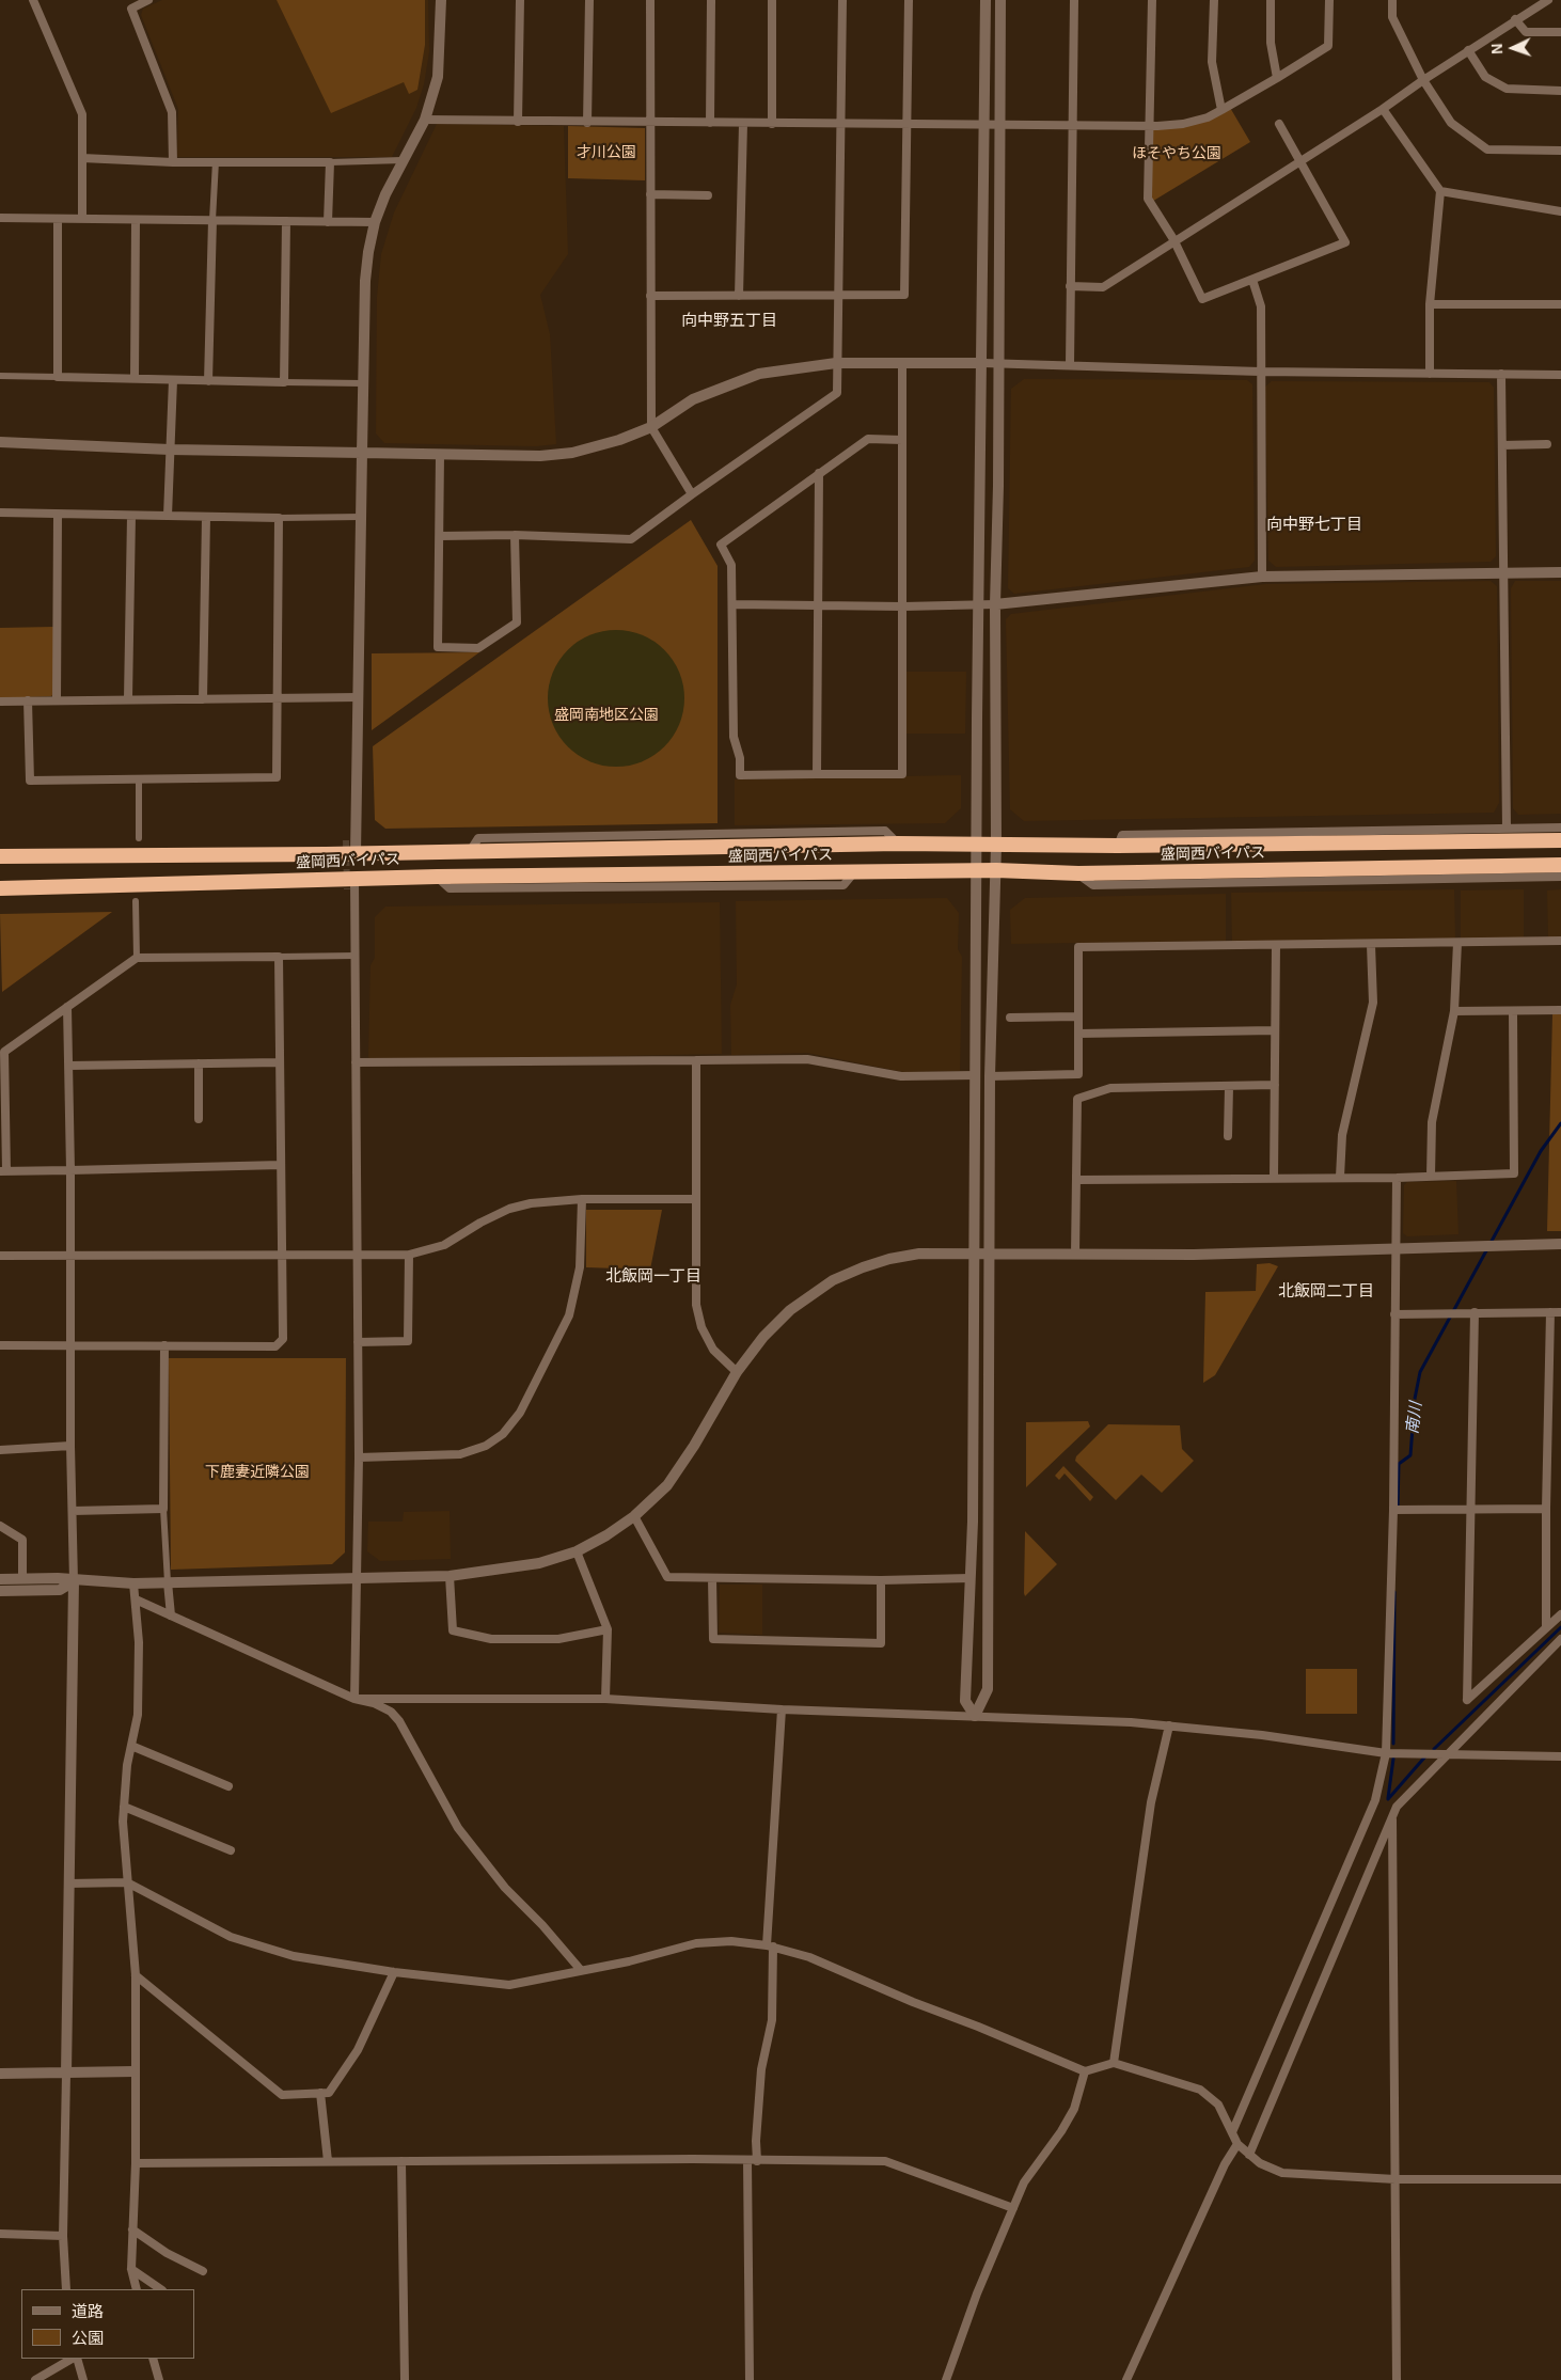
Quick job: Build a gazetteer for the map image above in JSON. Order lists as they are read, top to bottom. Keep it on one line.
{"streets":{"highway":["盛岡西バイパス"]},"districts":["向中野五丁目","向中野七丁目","北飯岡一丁目","北飯岡二丁目"],"water":["南川"],"parks":["才川公園","ほそやち公園","盛岡南地区公園","下鹿妻近隣公園"],"legend":["道路","公園"],"north":"left"}
